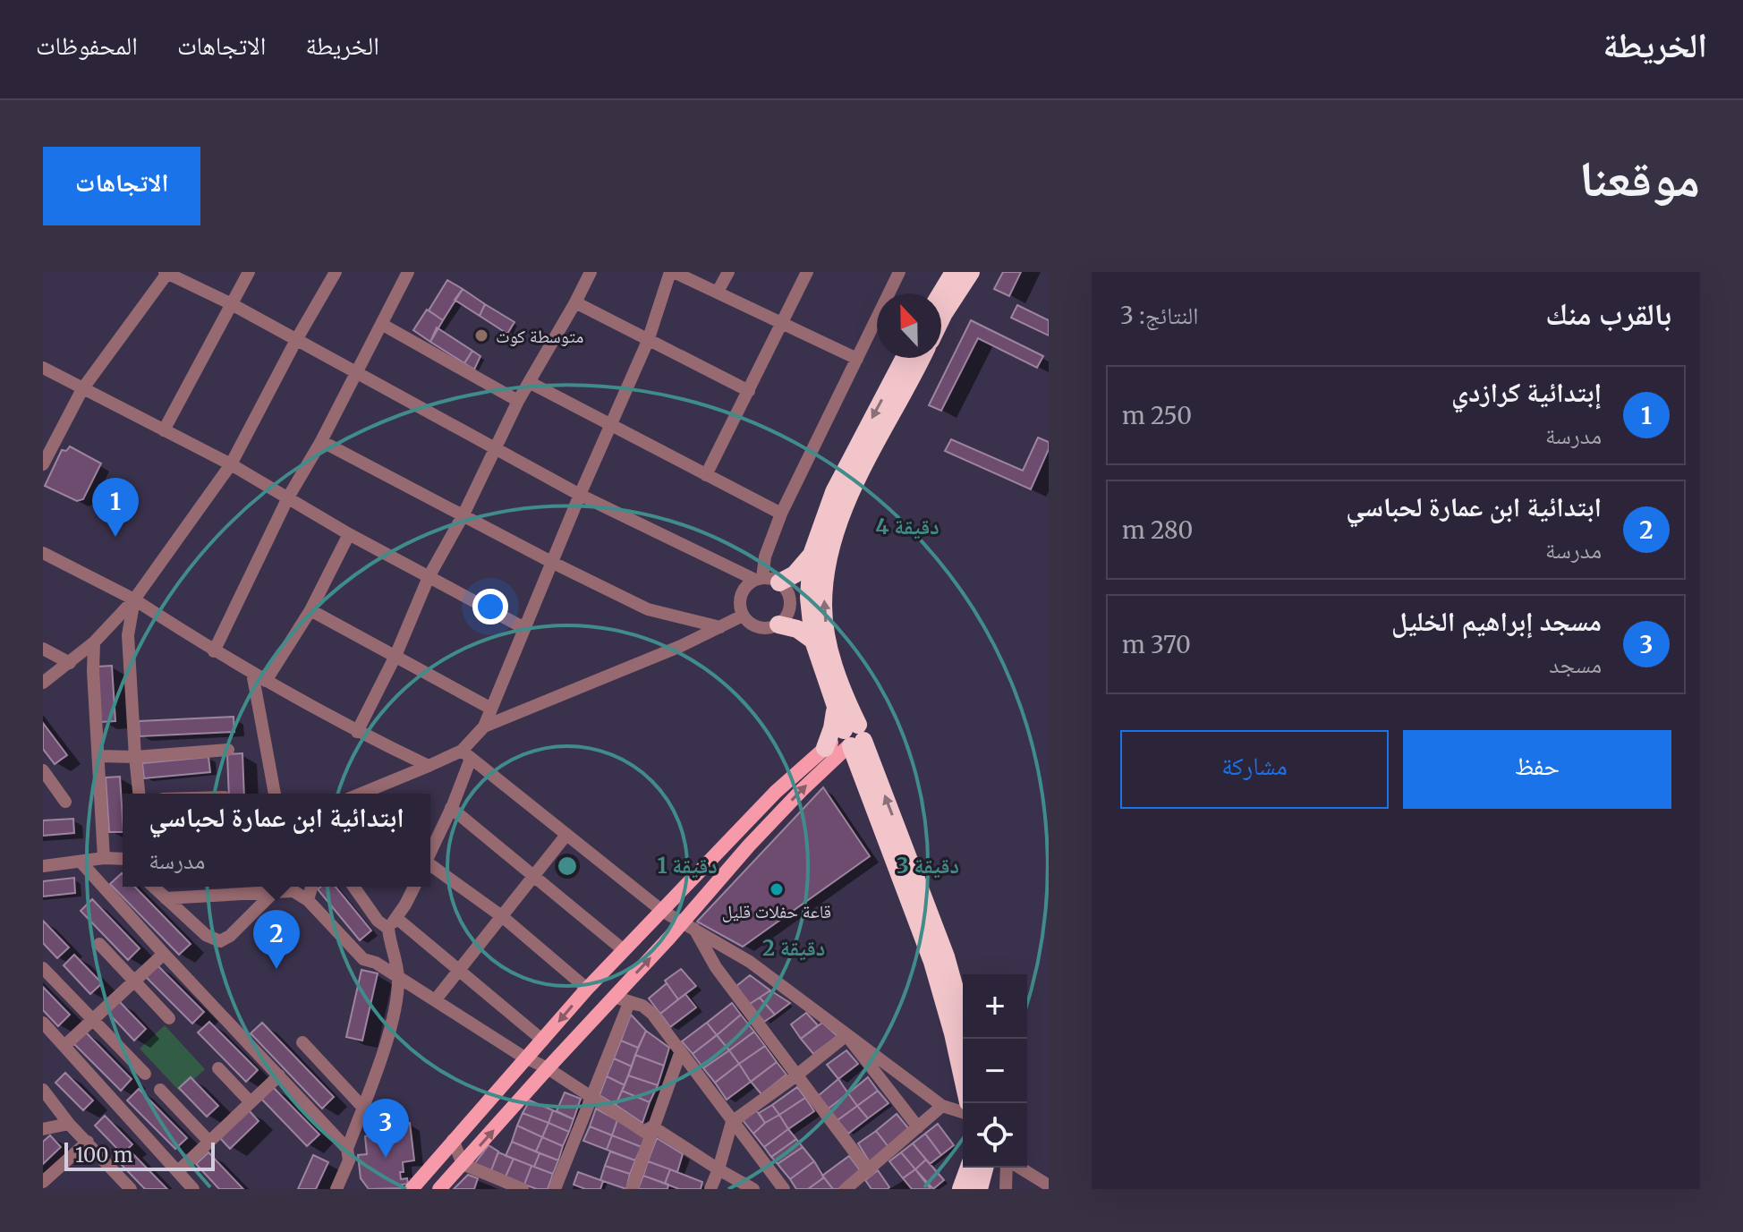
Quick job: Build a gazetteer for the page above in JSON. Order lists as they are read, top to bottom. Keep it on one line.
{"places":["متوسطة كوت","قاعة حفلات قليل"],"scale_bar":"100 m","north":"top","page":{"header":"الخريطة","nav":["الخريطة","الاتجاهات","المحفوظات"],"title":"موقعنا","buttons":["الاتجاهات",["حفظ","مشاركة"]],"heading":["بالقرب منك","النتائج: 3"],"list":[{"mark":"1","name":"إبتدائية كرازدي","note":"مدرسة","value":"250 m"},{"mark":"2","name":"ابتدائية ابن عمارة لحباسي","note":"مدرسة","value":"280 m"},{"mark":"3","name":"مسجد إبراهيم الخليل","note":"مسجد","value":"370 m"}],"pins":["1","2","3"],"popup":["ابتدائية ابن عمارة لحباسي","مدرسة"],"map_buttons":["+","−"],"scale":"100 m"},"rings":["4 دقيقة","1 دقيقة","3 دقيقة","2 دقيقة"]}
